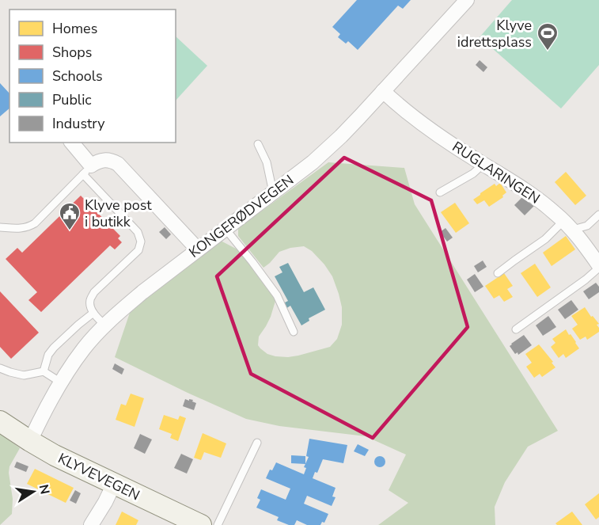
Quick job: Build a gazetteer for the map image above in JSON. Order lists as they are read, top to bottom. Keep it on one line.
{"streets":{"main road":["KLYVEVEGEN"],"street":["RUGLARINGEN","KONGERØDVEGEN"]},"crossings":[["RUGLARINGEN","KONGERØDVEGEN"],["KONGERØDVEGEN","KLYVEVEGEN"]],"places":{"sports":["Klyve idrettsplass"],"public building":["Klyve post i butikk"]},"legend":["Homes","Shops","Schools","Public","Industry"],"north":"right"}
